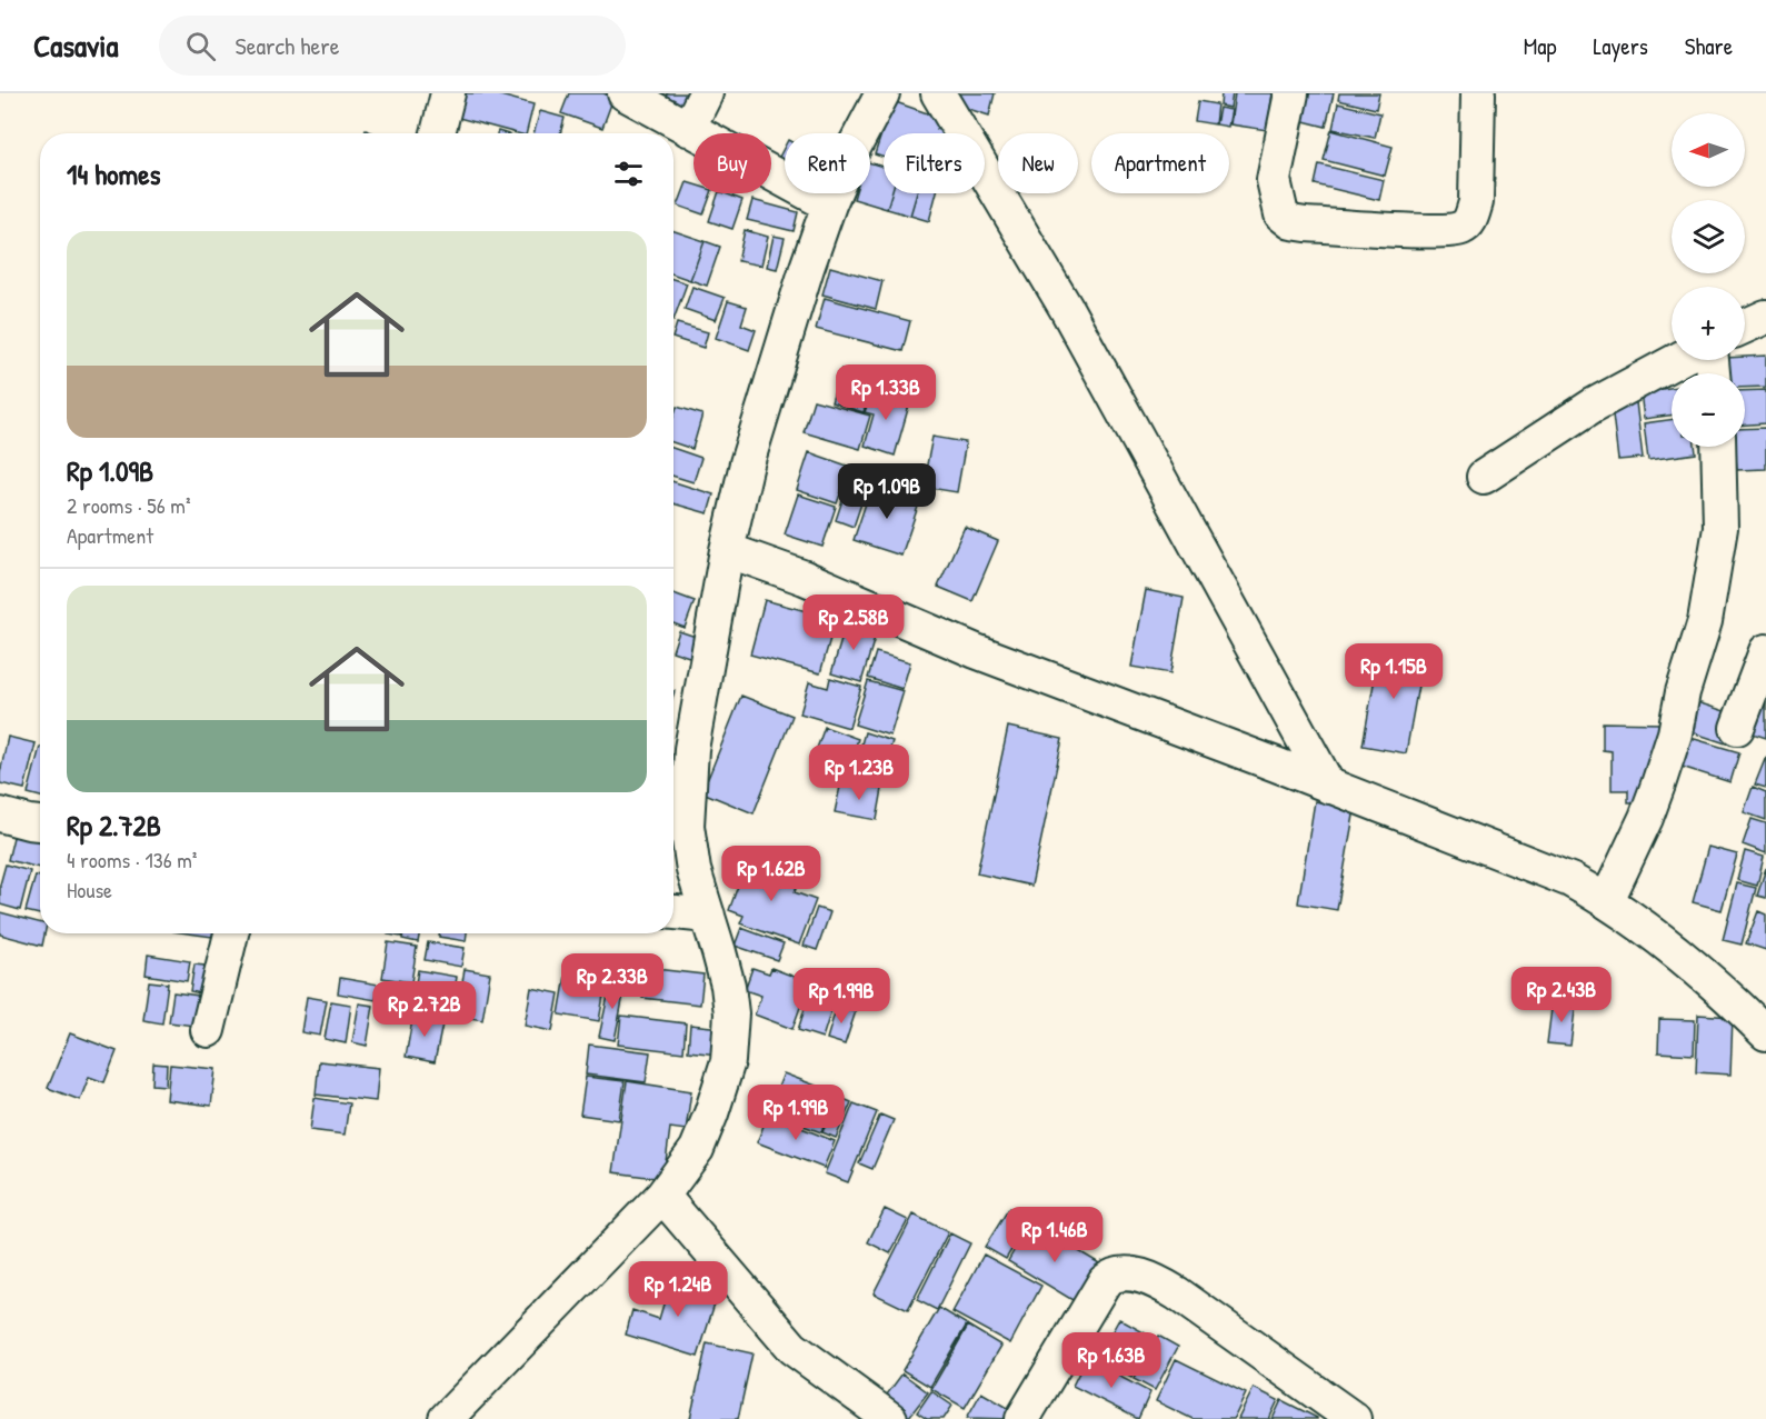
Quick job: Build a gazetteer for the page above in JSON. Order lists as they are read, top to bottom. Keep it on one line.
{"north":"left","page":{"header":"Casavia","search":"Search here","nav":["Map","Layers","Share"],"map_buttons":["+","−"],"chip":["Buy","Rent","Filters","New","Apartment"],"heading":"14 homes","list":[{"name":"Rp 1.09B","note":"2 rooms · 56 m² · Apartment"},{"name":"Rp 2.72B","note":"4 rooms · 136 m² · House"}],"price":["Rp 1.33B","Rp 1.09B","Rp 2.58B","Rp 1.15B","Rp 1.23B","Rp 1.62B","Rp 2.33B","Rp 2.43B","Rp 1.99B","Rp 2.72B","Rp 1.99B","Rp 1.46B","Rp 1.24B","Rp 1.63B"]}}
